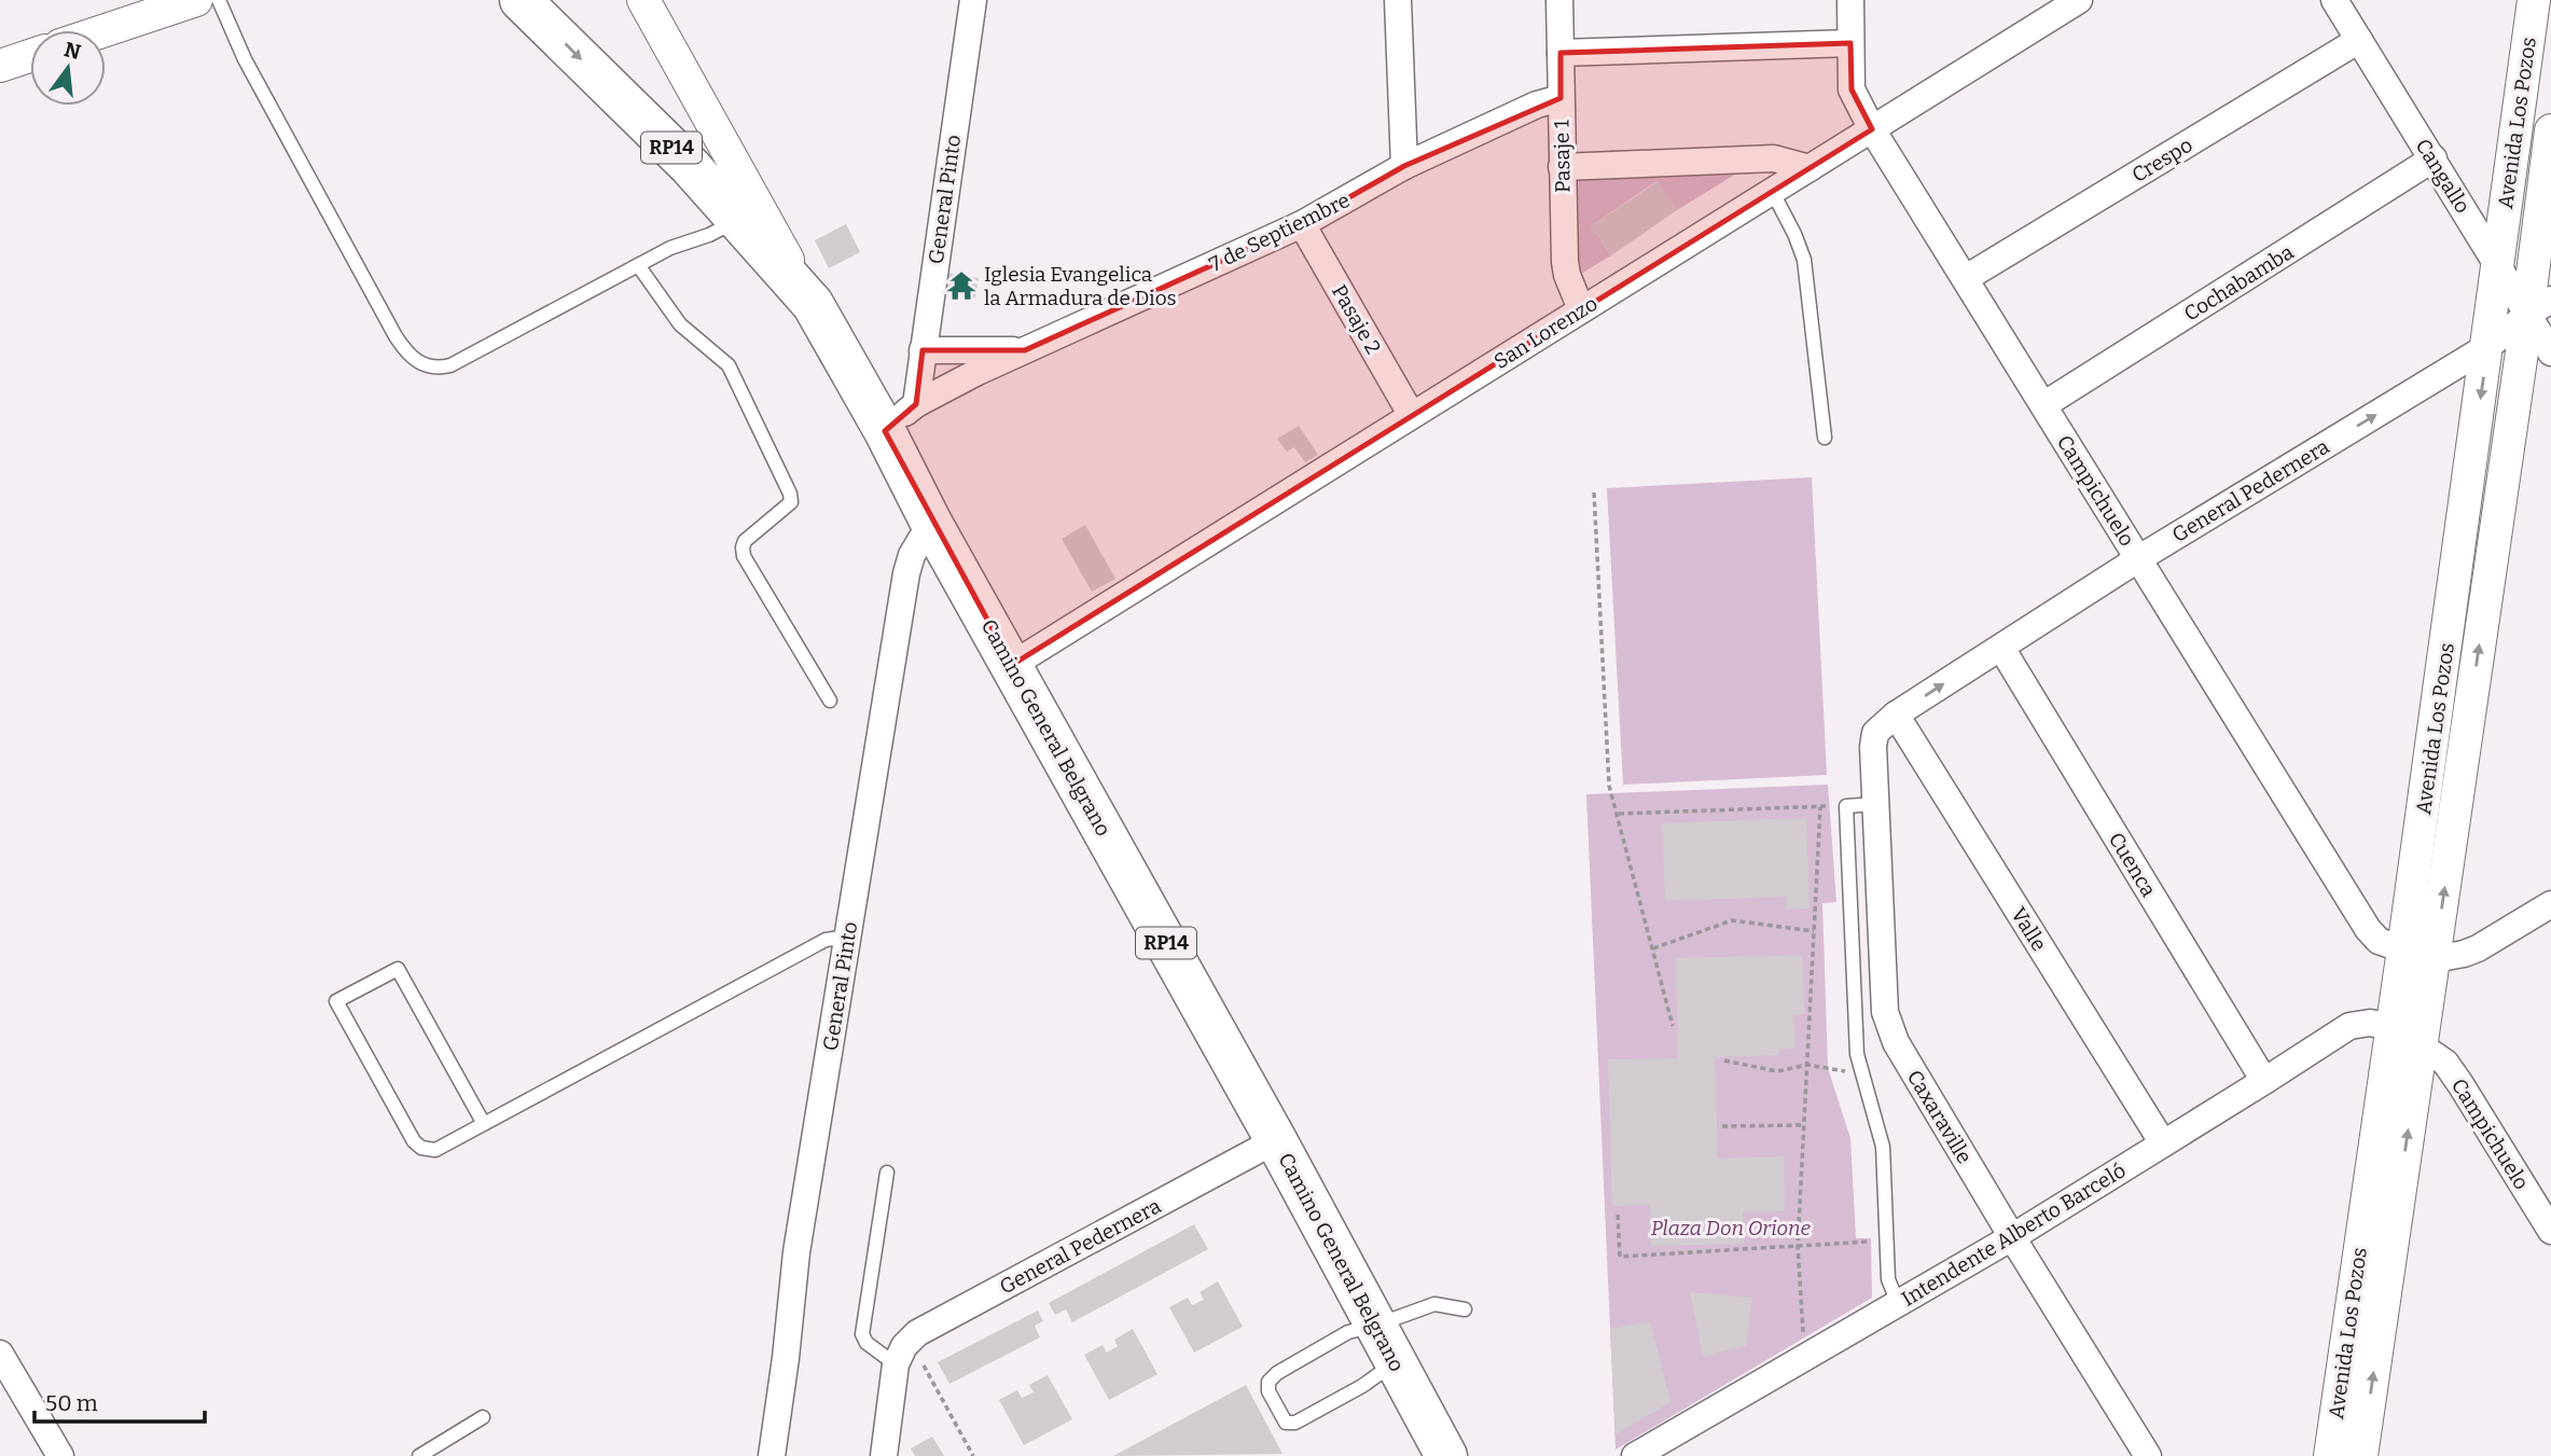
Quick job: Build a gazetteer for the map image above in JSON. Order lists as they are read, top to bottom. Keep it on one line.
{"streets":{"main road":["RP14","Camino General Belgrano"],"street":["Avenida Los Pozos","Pasaje 1","Crespo","Cangallo","General Pinto","7 de Septiembre","Cochabamba","Pasaje 2","San Lorenzo","Campichuelo","General Pedernera","Cuenca","Valle","Caxaraville","Intendente Alberto Barceló"]},"crossings":[["Avenida Los Pozos","Cangallo"],["Avenida Los Pozos","Campichuelo"],["Avenida Los Pozos","General Pedernera"],["Avenida Los Pozos","Intendente Alberto Barceló"],["RP14","Camino General Belgrano"],["Pasaje 1","7 de Septiembre"],["Pasaje 1","San Lorenzo"],["Crespo","Cangallo"],["Crespo","Campichuelo"],["Cangallo","Cochabamba"],["Cangallo","General Pedernera"],["General Pinto","7 de Septiembre"],["General Pinto","Camino General Belgrano"],["7 de Septiembre","Pasaje 2"],["Cochabamba","Campichuelo"],["Pasaje 2","San Lorenzo"],["San Lorenzo","Campichuelo"],["San Lorenzo","Camino General Belgrano"],["Campichuelo","General Pedernera"],["General Pedernera","Camino General Belgrano"],["General Pedernera","Cuenca"],["General Pedernera","Valle"],["General Pedernera","Caxaraville"],["Cuenca","Intendente Alberto Barceló"],["Valle","Intendente Alberto Barceló"],["Caxaraville","Intendente Alberto Barceló"]],"one_way":["General Pedernera"],"parks":["Plaza Don Orione"],"places":{"temple":["Iglesia Evangelica la Armadura de Dios"]},"scale_bar":"50 m","north":"top"}
